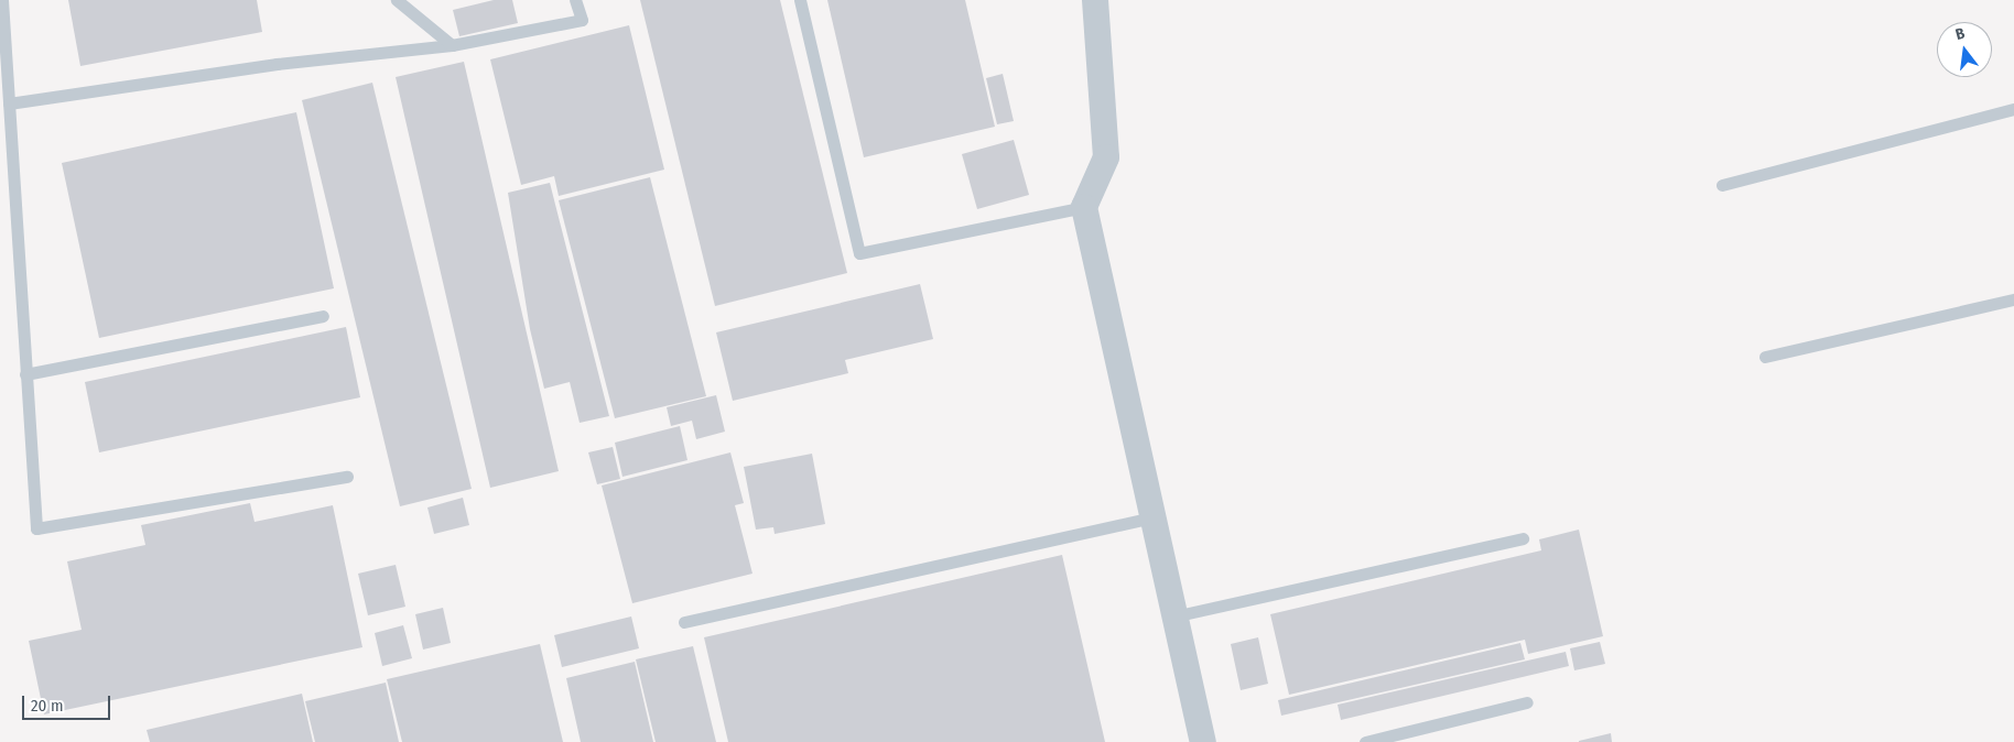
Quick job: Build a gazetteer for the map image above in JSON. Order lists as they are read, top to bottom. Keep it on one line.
{"scale_bar":"20 m","north":"top"}
